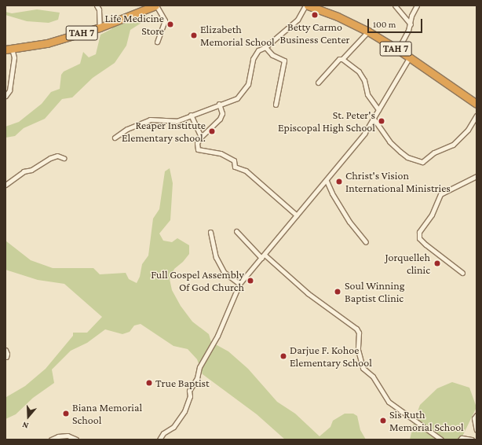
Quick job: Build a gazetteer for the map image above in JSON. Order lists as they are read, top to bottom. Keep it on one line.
{"streets":{"highway":["TAH 7"]},"places":["Betty Carmo Business Center","Life Medicine Store","Elizabeth Memorial School","St. Peter's Episcopal High School","Reaper Institute Elementary school.","Christ's Vision International Ministries","Jorquelleh clinic","Full Gospel Assembly Of God Church","Soul Winning Baptist Clinic","Darjue F. Kohoe Elementary School","True Baptist","Biana Memorial School","Sis Ruth Memorial School"],"scale_bar":"100 m","north":"bottom"}
